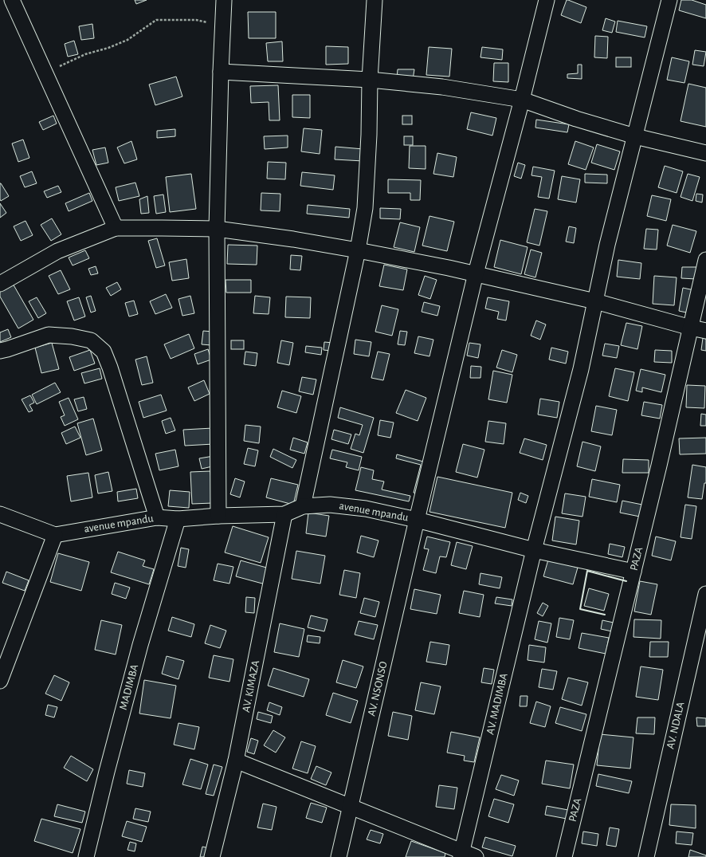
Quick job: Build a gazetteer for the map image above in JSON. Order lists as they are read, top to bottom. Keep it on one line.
{"streets":{"street":["avenue mpandu","PAZA","AV. KIMAZA","MADIMBA","AV. NSONSO","AV. MADIMBA","AV. NDALA"]},"crossings":[["avenue mpandu","PAZA"],["avenue mpandu","AV. KIMAZA"],["avenue mpandu","MADIMBA"],["avenue mpandu","AV. NSONSO"],["avenue mpandu","AV. MADIMBA"]]}
